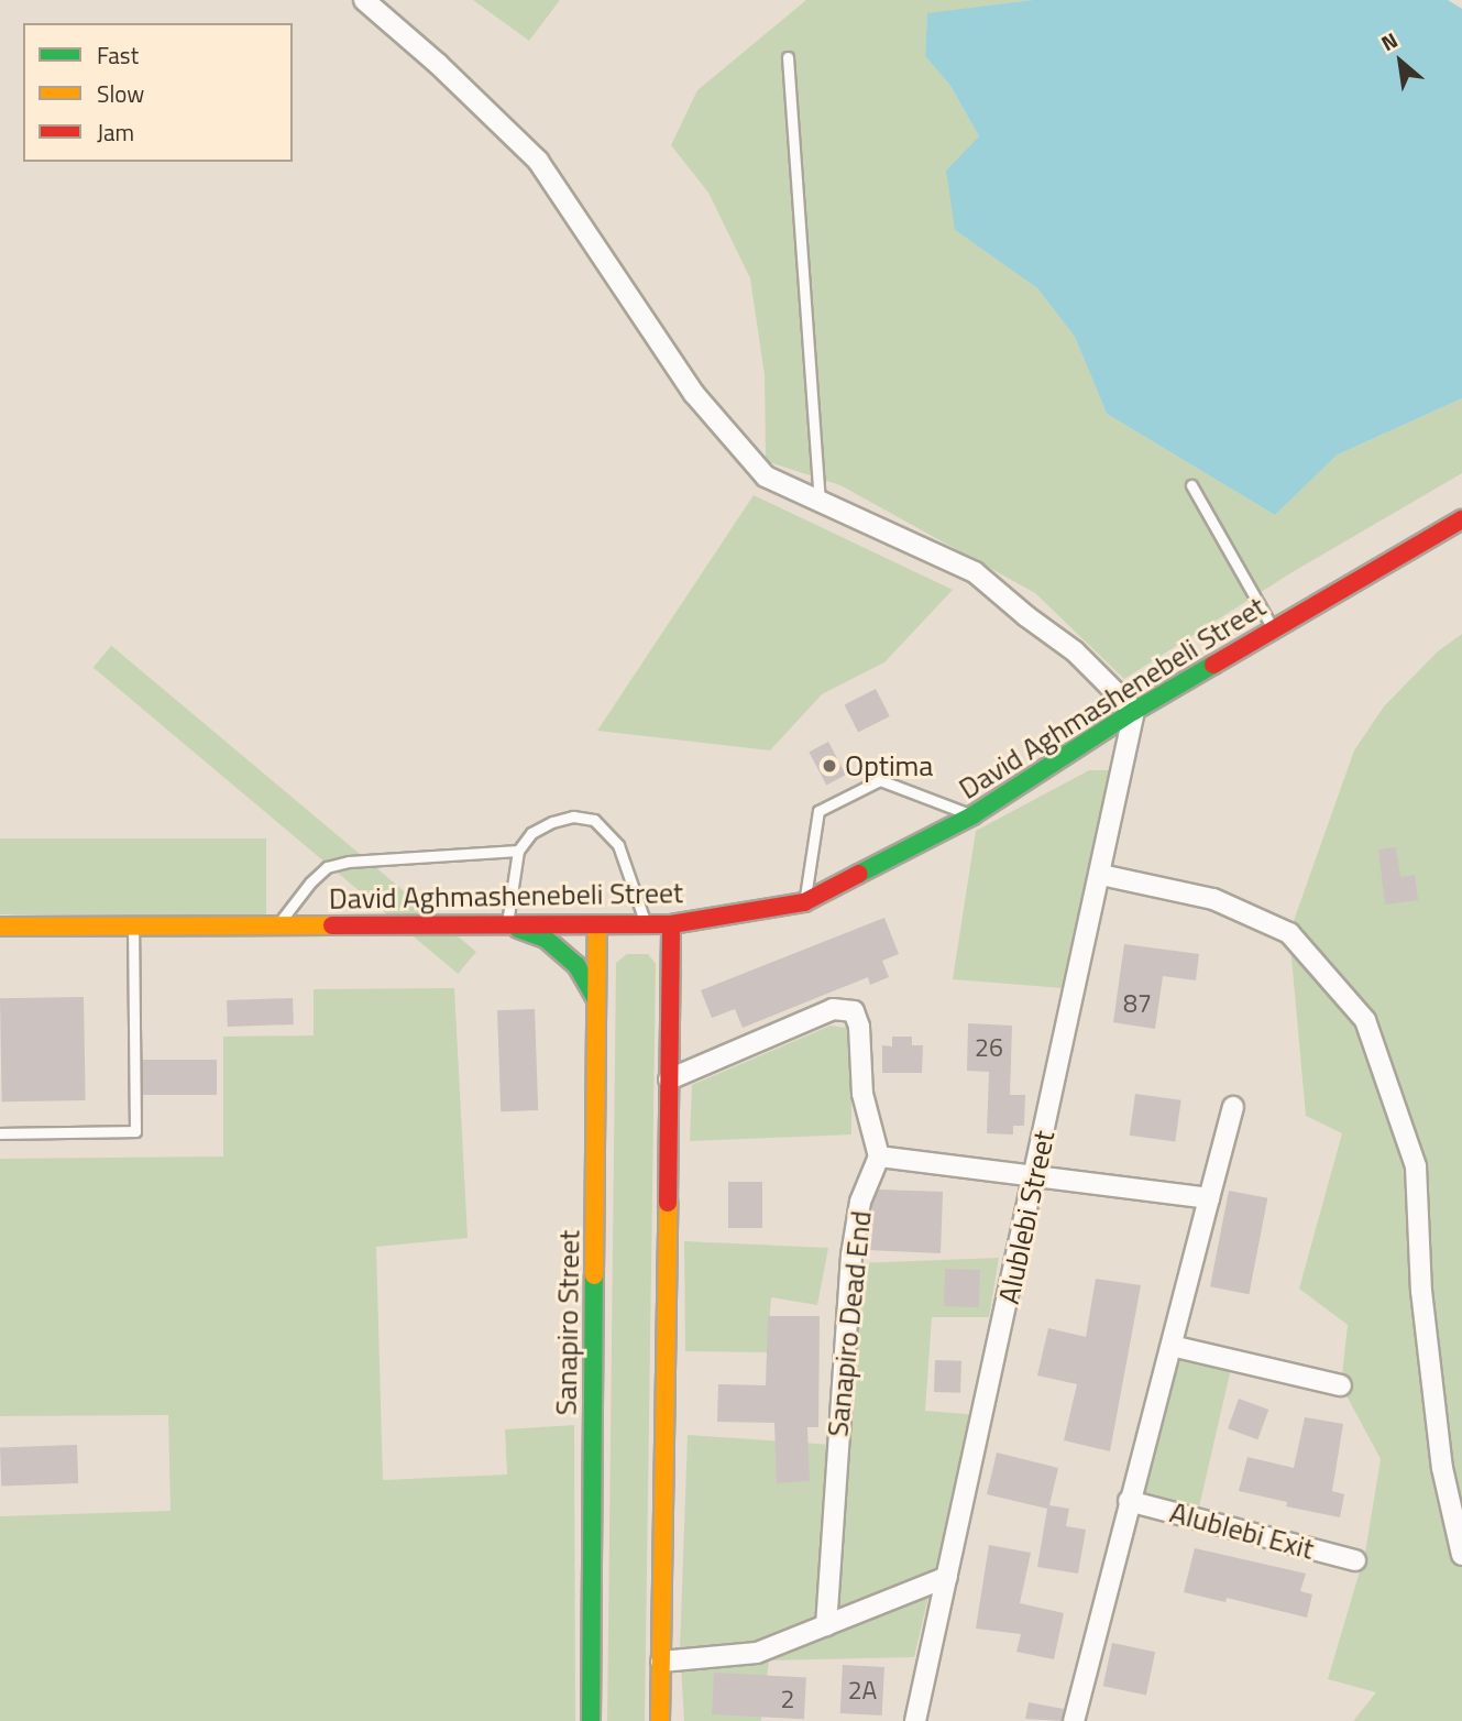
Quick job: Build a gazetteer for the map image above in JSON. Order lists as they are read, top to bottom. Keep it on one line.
{"streets":{"main road":["David Aghmashenebeli Street","Sanapiro Street"],"street":["Alublebi Street","Sanapiro Dead End","Alublebi Exit"]},"crossings":[["David Aghmashenebeli Street","Alublebi Street"],["David Aghmashenebeli Street","Sanapiro Street"]],"places":["Optima"],"house_numbers":["87","26","2A","2"],"legend":["Fast","Slow","Jam"],"north":"top left"}
